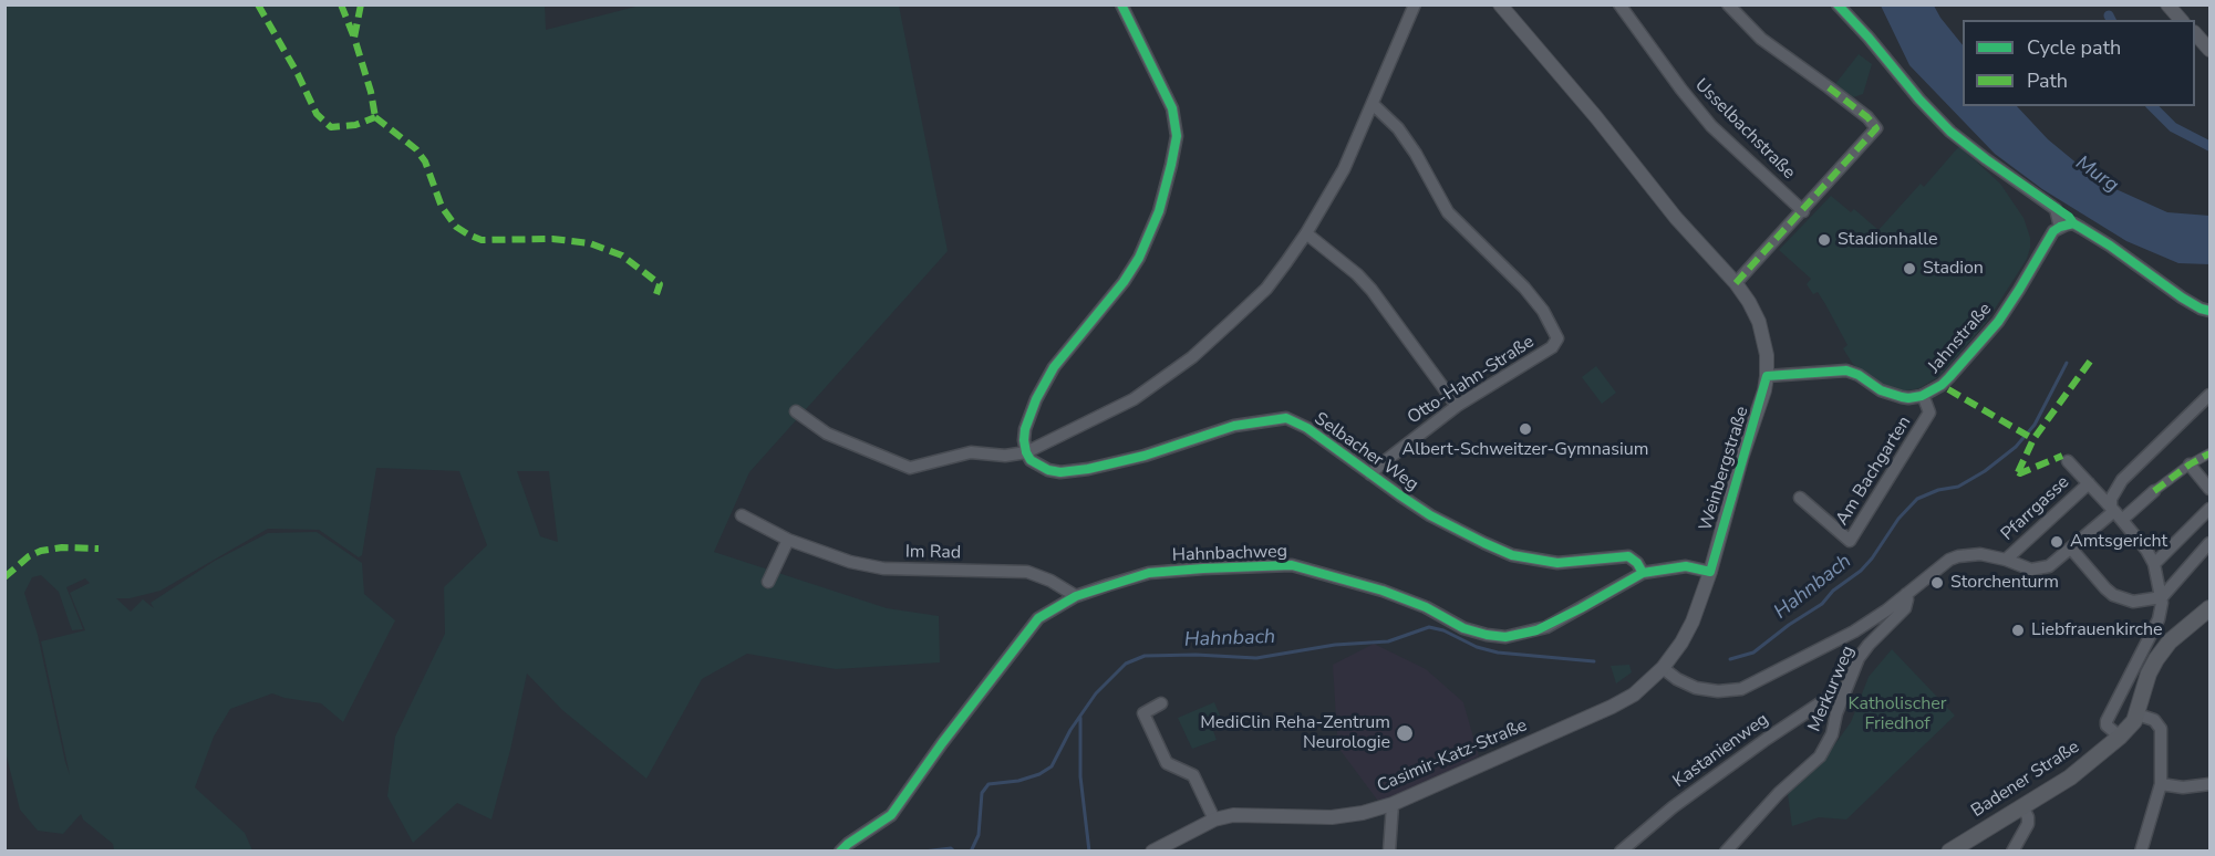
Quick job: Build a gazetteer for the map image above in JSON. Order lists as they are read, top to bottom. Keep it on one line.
{"streets":{"main road":["Badener Straße"],"street":["Usselbachstraße","Jahnstraße","Otto-Hahn-Straße","Selbacher Weg","Weinbergstraße","Am Bachgarten","Pfarrgasse","Im Rad","Hahnbachweg","Merkurweg","Kastanienweg","Casimir-Katz-Straße"]},"crossings":[["Jahnstraße","Weinbergstraße"],["Jahnstraße","Am Bachgarten"],["Otto-Hahn-Straße","Selbacher Weg"],["Selbacher Weg","Hahnbachweg"],["Weinbergstraße","Hahnbachweg"],["Weinbergstraße","Casimir-Katz-Straße"],["Im Rad","Hahnbachweg"],["Merkurweg","Kastanienweg"]],"water":["Murg","Hahnbach"],"parks":["Katholischer Friedhof"],"places":["Stadionhalle","Stadion","Albert-Schweitzer-Gymnasium","Amtsgericht","Storchenturm","Liebfrauenkirche","MediClin Reha-Zentrum Neurologie"],"legend":["Cycle path","Path"]}
